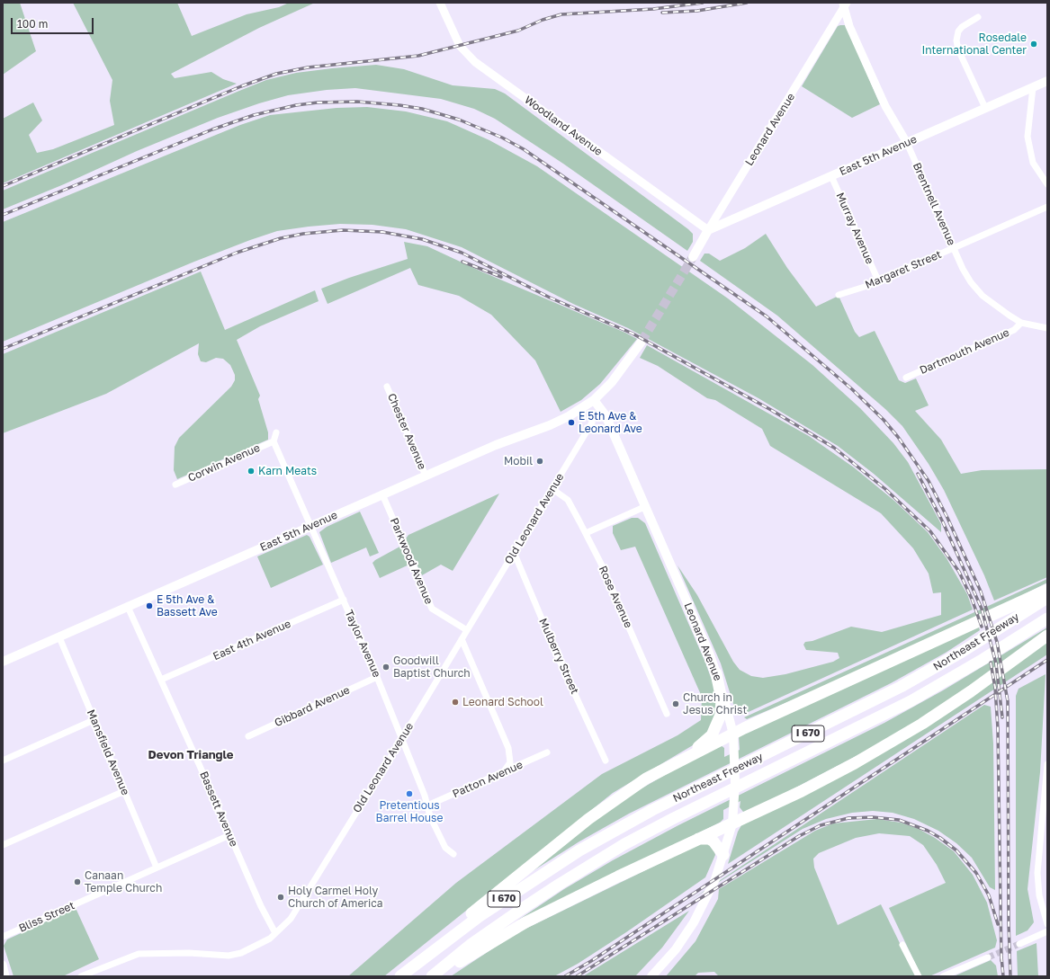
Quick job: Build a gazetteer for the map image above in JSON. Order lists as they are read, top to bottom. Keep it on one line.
{"streets":{"highway":["Northeast Freeway","I 670"],"main road":["Leonard Avenue","East 5th Avenue"],"street":["Woodland Avenue","Brentnell Avenue","Murray Avenue","Margaret Street","Dartmouth Avenue","Chester Avenue","Corwin Avenue","Old Leonard Avenue","Parkwood Avenue","Rose Avenue","East 4th Avenue","Taylor Avenue","Mulberry Street","Gibbard Avenue","Mansfield Avenue","Patton Avenue","Bassett Avenue","Bliss Street"]},"crossings":[["Woodland Avenue","Leonard Avenue"],["Woodland Avenue","East 5th Avenue"],["Leonard Avenue","East 5th Avenue"],["Leonard Avenue","Brentnell Avenue"],["East 5th Avenue","Brentnell Avenue"],["East 5th Avenue","Murray Avenue"],["East 5th Avenue","Chester Avenue"],["East 5th Avenue","Parkwood Avenue"],["East 5th Avenue","Taylor Avenue"],["East 5th Avenue","Mansfield Avenue"],["East 5th Avenue","Bassett Avenue"],["Brentnell Avenue","Margaret Street"],["Brentnell Avenue","Dartmouth Avenue"],["Murray Avenue","Margaret Street"],["Corwin Avenue","Taylor Avenue"],["Old Leonard Avenue","Parkwood Avenue"],["Old Leonard Avenue","Rose Avenue"],["Old Leonard Avenue","Taylor Avenue"],["Old Leonard Avenue","Mulberry Street"],["Old Leonard Avenue","Bassett Avenue"],["East 4th Avenue","Taylor Avenue"],["East 4th Avenue","Bassett Avenue"],["Taylor Avenue","Gibbard Avenue"],["Taylor Avenue","Patton Avenue"],["Mansfield Avenue","Bliss Street"],["Bassett Avenue","Bliss Street"]],"districts":["Devon Triangle"],"places":["Rosedale International Center","E 5th Ave & Leonard Ave","Mobil","Karn Meats","E 5th Ave & Bassett Ave","Goodwill Baptist Church","Leonard School","Church in Jesus Christ","Pretentious Barrel House","Canaan Temple Church","Holy Carmel Holy Church of America"],"scale_bar":"100 m"}
